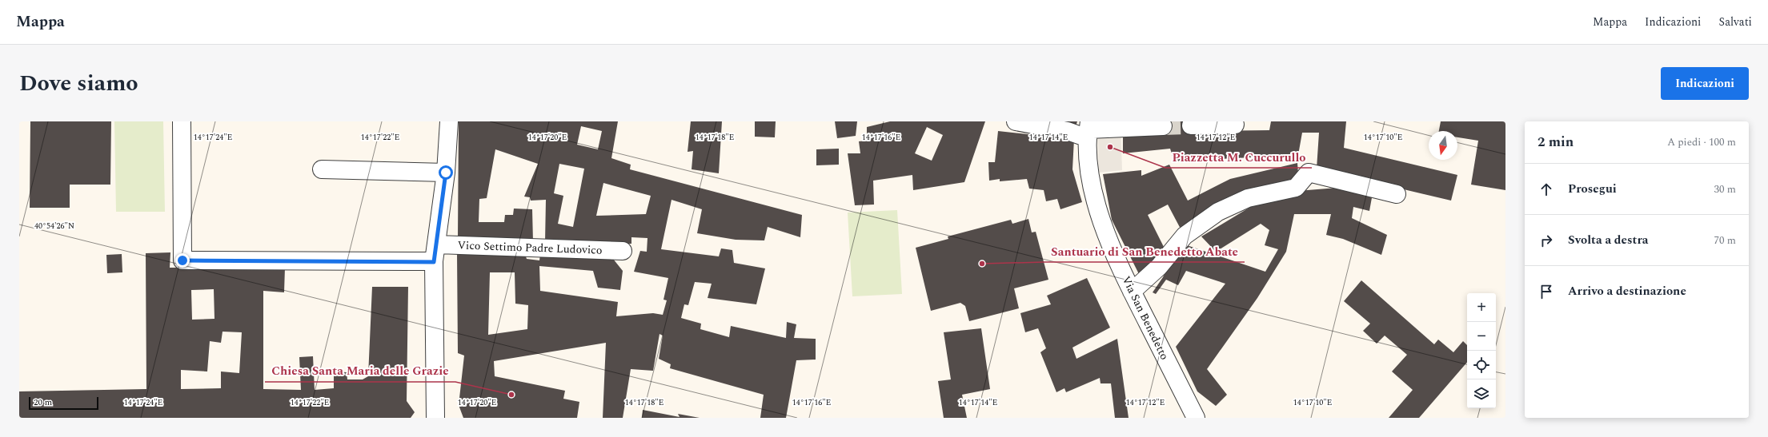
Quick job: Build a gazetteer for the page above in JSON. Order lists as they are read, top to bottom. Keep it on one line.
{"streets":{"street":["Vico Settimo Padre Ludovico","Via San Benedetto"]},"places":["Piazzetta M. Cuccurullo","Santuario di San Benedetto Abate","Chiesa Santa Maria delle Grazie"],"scale_bar":"20 m","north":"bottom","page":{"header":"Mappa","nav":["Mappa","Indicazioni","Salvati"],"title":"Dove siamo","buttons":"Indicazioni","heading":["2 min","A piedi · 100 m"],"list":[["Prosegui","30 m"],["Svolta a destra","70 m"],"Arrivo a destinazione"],"map_buttons":["+","−"],"scale":"20 m"},"coordinates":["14°17'24\"E","14°17'22\"E","14°17'20\"E","14°17'18\"E","14°17'16\"E","14°17'14\"E","14°17'12\"E","14°17'10\"E","40°54'26\"N"]}
